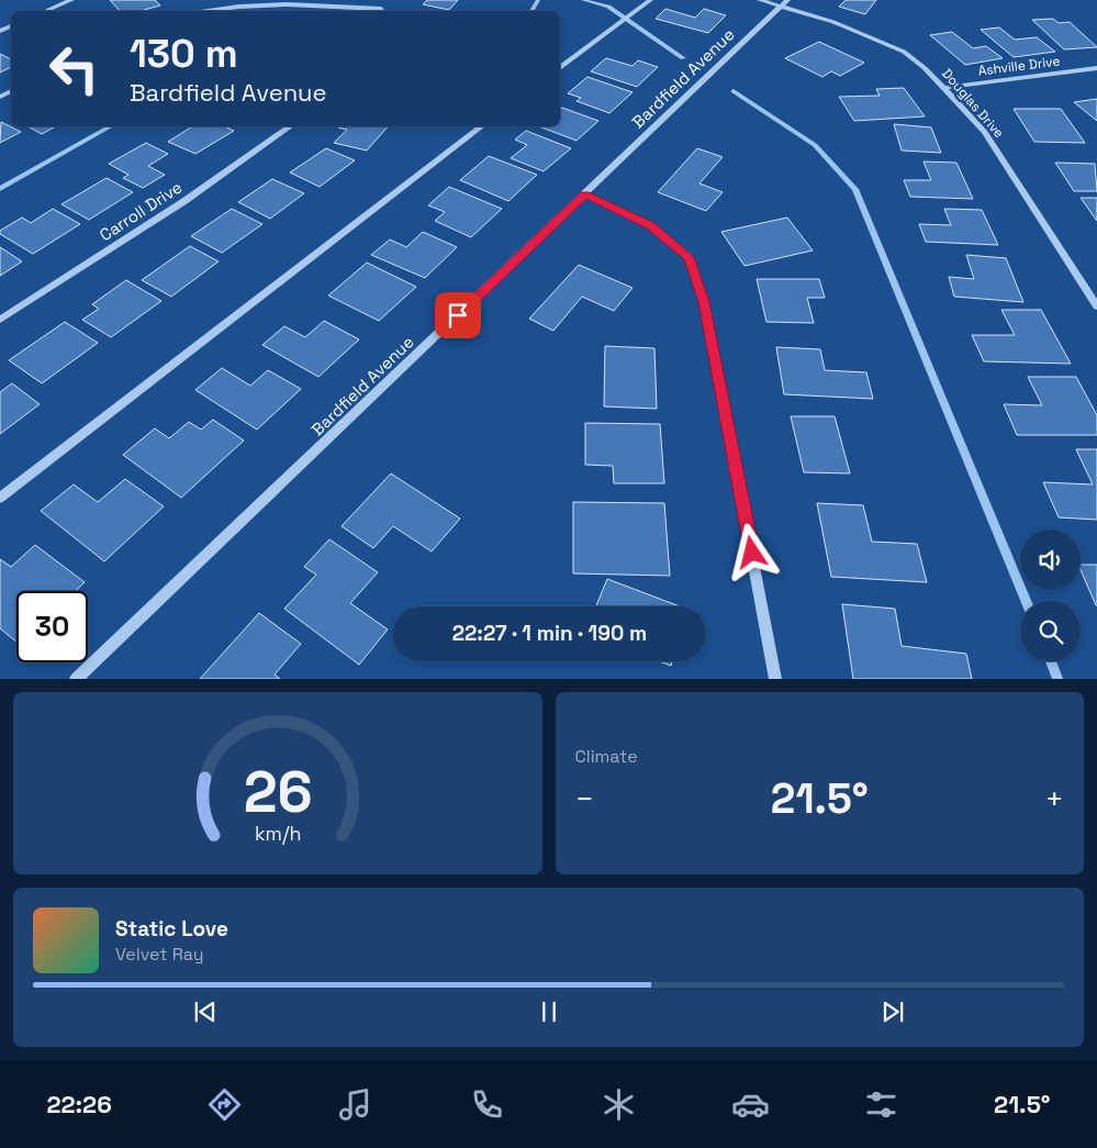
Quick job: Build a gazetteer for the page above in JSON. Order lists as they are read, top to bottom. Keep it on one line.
{"streets":{"street":["Ashville Drive","Bardfield Avenue","Douglas Drive","Carroll Drive"]},"crossings":[["Ashville Drive","Douglas Drive"],["Bardfield Avenue","Douglas Drive"]],"page":{"turn":["130 m","Bardfield Avenue"],"limit":"30","trip":"22:27 · 1 min · 190 m","tile":"Climate","heat":["−","21.5°","+"],"song":["Static Love","Velvet Ray"],"tabs":["22:26","21.5°"],"gauge":["26","km/h"]}}
